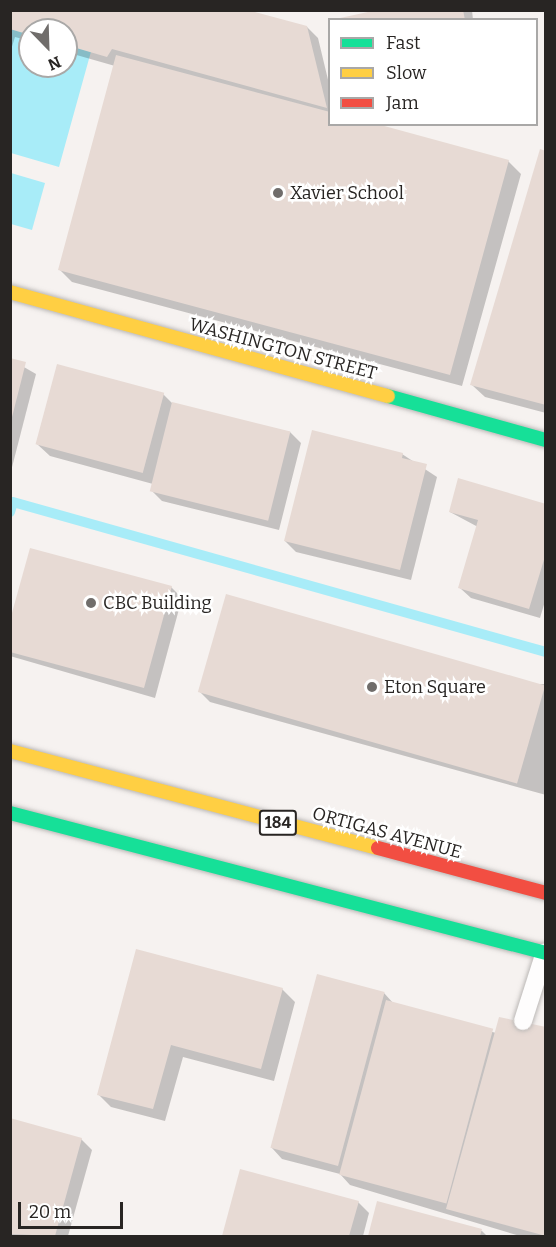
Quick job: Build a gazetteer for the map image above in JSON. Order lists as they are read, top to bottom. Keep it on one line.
{"streets":{"main road":["WASHINGTON STREET","184","ORTIGAS AVENUE"]},"places":["Xavier School","CBC Building","Eton Square"],"legend":["Fast","Slow","Jam"],"scale_bar":"20 m","north":"bottom right"}
